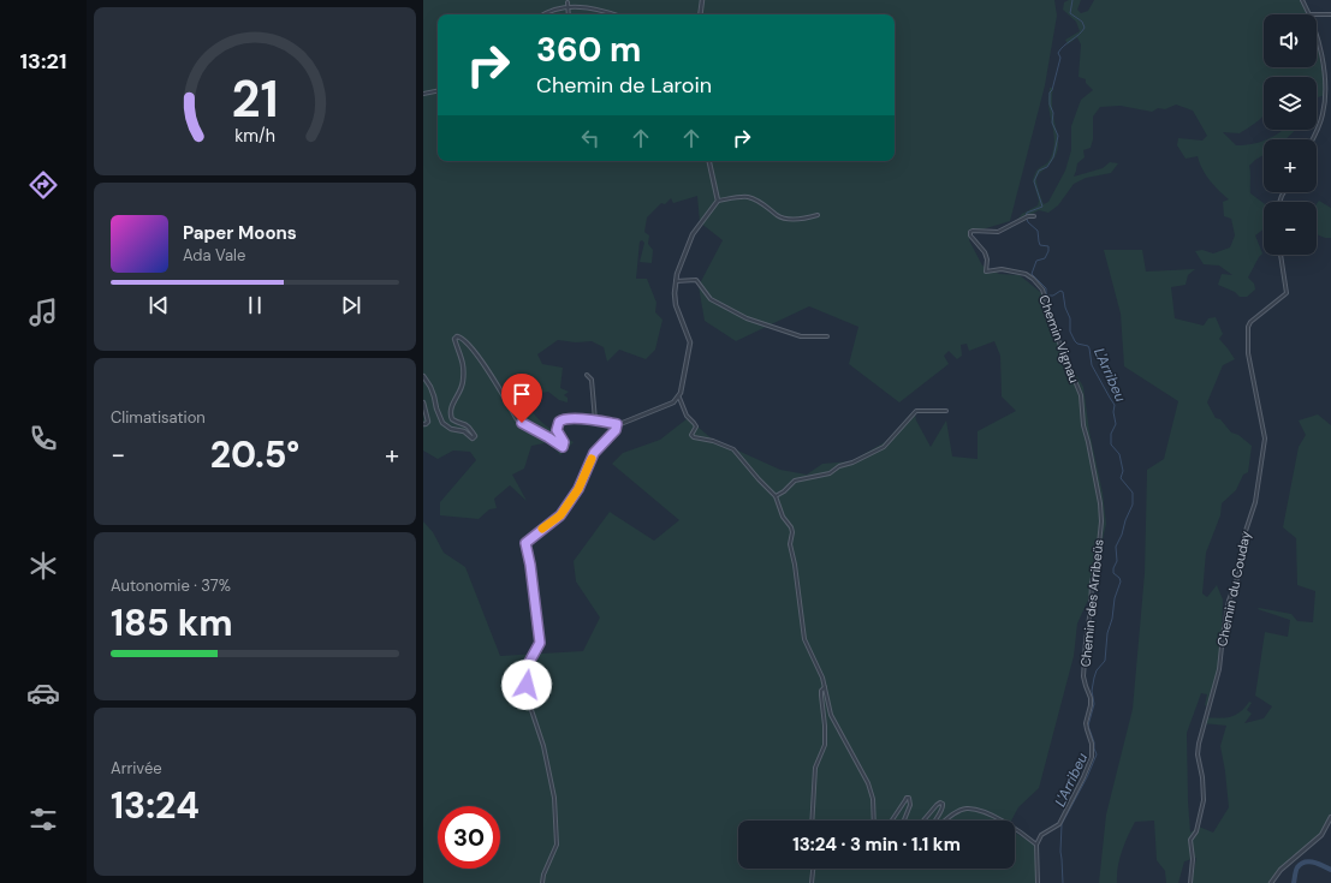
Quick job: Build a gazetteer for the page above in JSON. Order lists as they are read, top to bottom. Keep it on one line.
{"streets":{"street":["Chemin Vignau","Chemin du Couday","Chemin des Arribeüs"]},"crossings":[["Chemin Vignau","Chemin des Arribeüs"]],"water":["L'Arribeu"],"page":{"tabs":"13:21","map_buttons":["+","−"],"turn":["360 m","Chemin de Laroin"],"song":["Paper Moons","Ada Vale"],"tile":["Climatisation",["Autonomie · 37%","185 km"],["Arrivée","13:24"]],"heat":["−","20.5°","+"],"limit":"30","trip":"13:24 · 3 min · 1.1 km","gauge":["21","km/h"]}}
